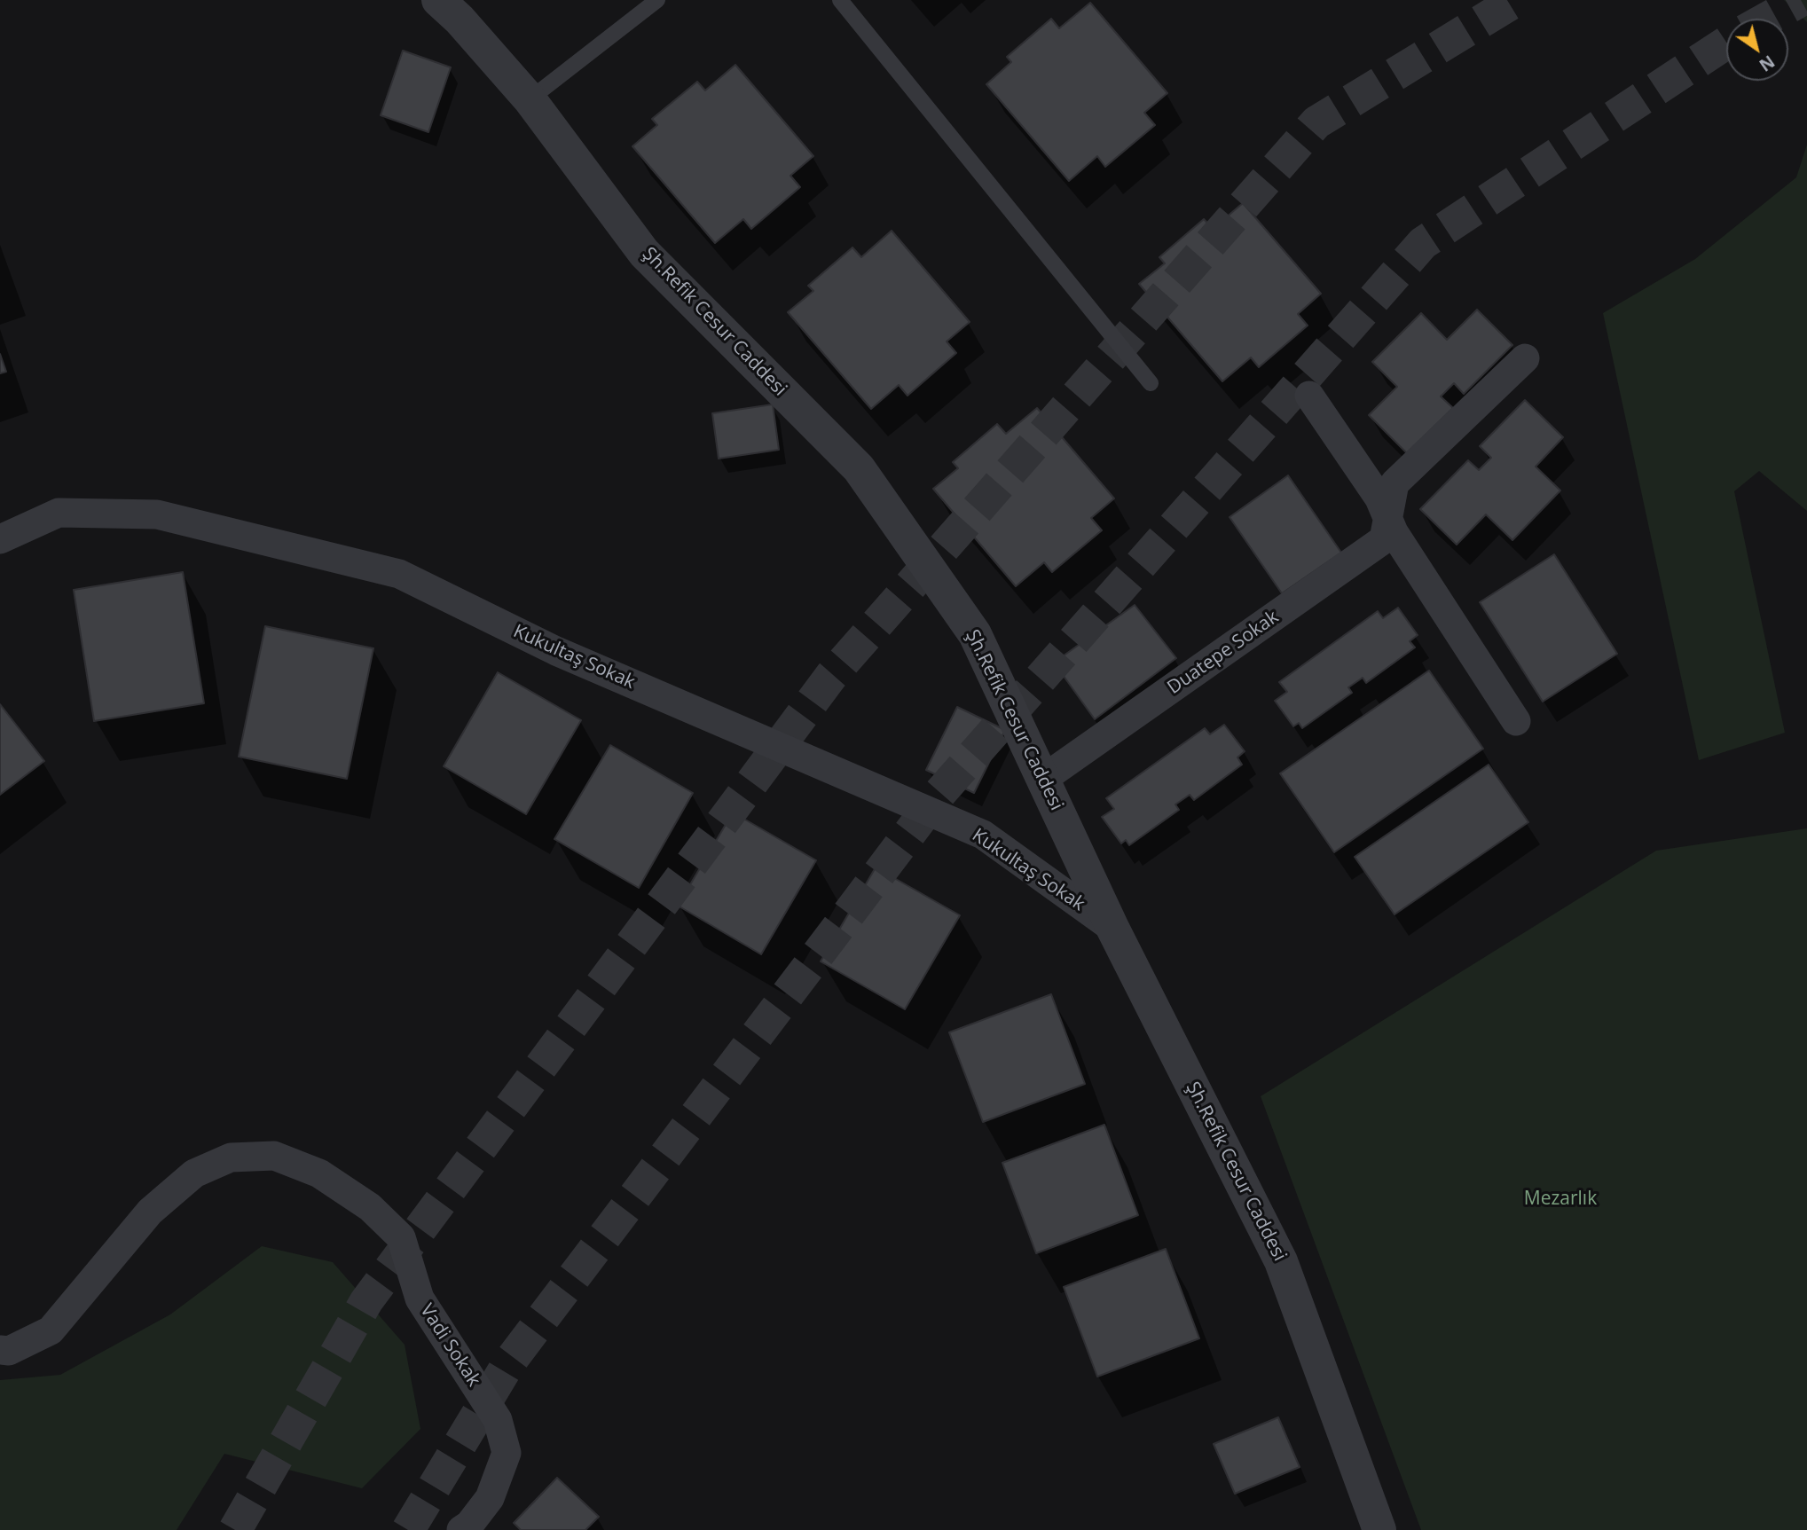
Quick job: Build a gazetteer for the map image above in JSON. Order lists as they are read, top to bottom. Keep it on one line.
{"streets":{"street":["Şh.Refik Cesur Caddesi","Duatepe Sokak","Kukultaş Sokak","Vadi Sokak"]},"crossings":[["Şh.Refik Cesur Caddesi","Duatepe Sokak"],["Şh.Refik Cesur Caddesi","Kukultaş Sokak"]],"parks":["Mezarlık"],"north":"bottom right"}
